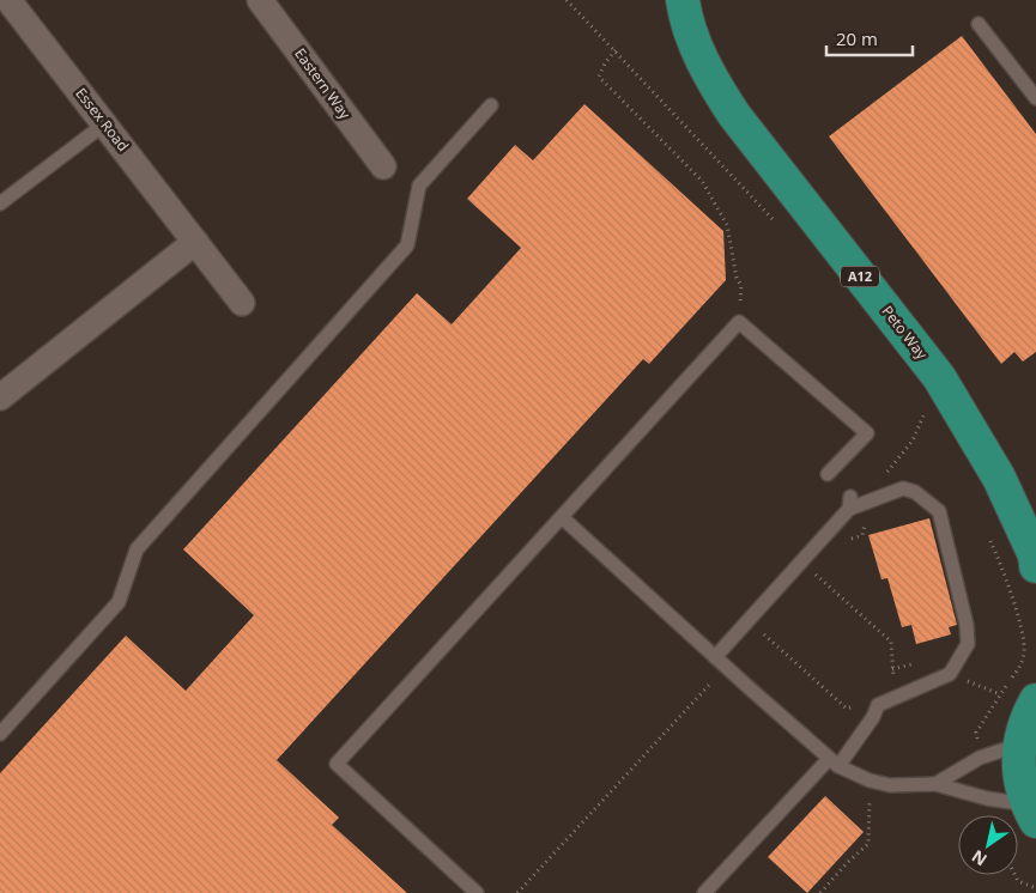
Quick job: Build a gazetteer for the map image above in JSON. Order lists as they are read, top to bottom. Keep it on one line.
{"streets":{"highway":["A12","Peto Way"],"street":["Eastern Way","Essex Road"]},"scale_bar":"20 m","north":"bottom left"}
